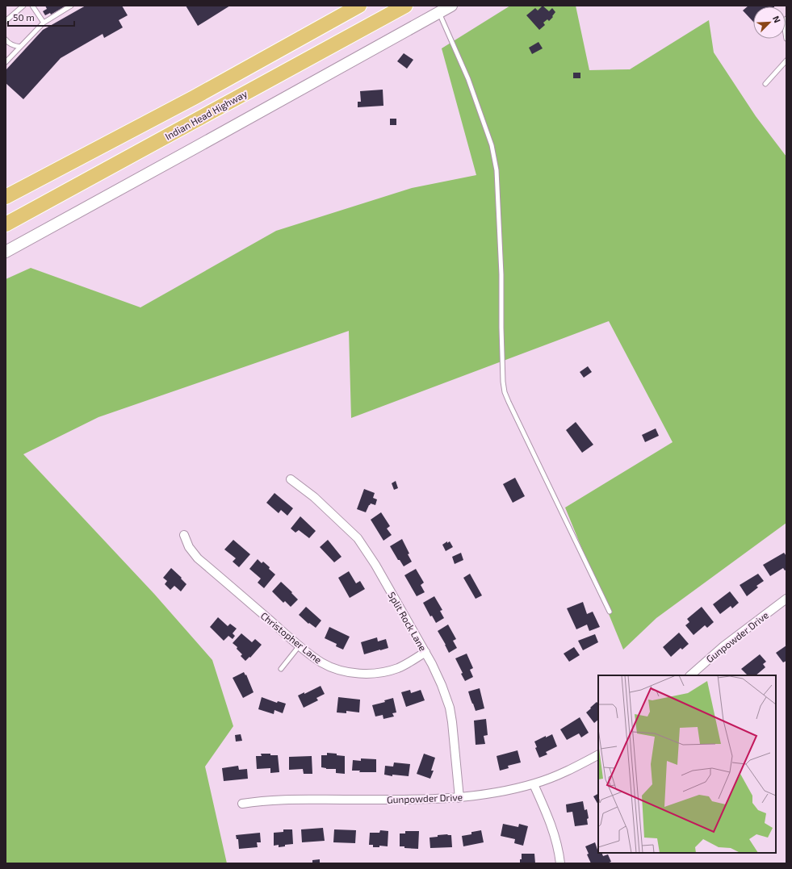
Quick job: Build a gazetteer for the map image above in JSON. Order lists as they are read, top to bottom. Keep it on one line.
{"streets":{"highway":["Indian Head Highway"],"street":["Split Rock Lane","Gunpowder Drive","Christopher Lane"]},"crossings":[["Split Rock Lane","Gunpowder Drive"],["Split Rock Lane","Christopher Lane"]],"scale_bar":"50 m","north":"top right"}
